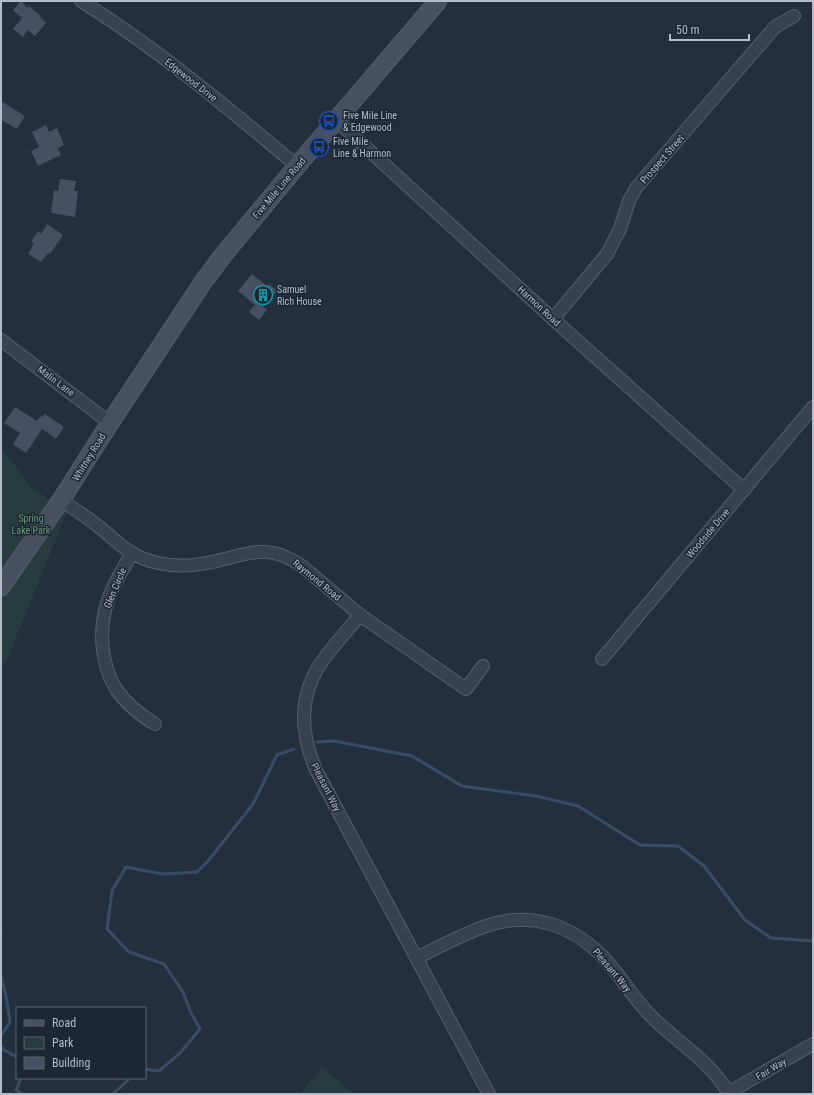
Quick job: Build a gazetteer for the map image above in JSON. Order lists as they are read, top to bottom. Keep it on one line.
{"streets":{"main road":["Five Mile Line Road","Whitney Road"],"street":["Edgewood Drive","Prospect Street","Harmon Road","Malin Lane","Woodside Drive","Raymond Road","Glen Circle","Pleasant Way","Fair Way"]},"crossings":[["Edgewood Drive","Five Mile Line Road"],["Prospect Street","Harmon Road"],["Five Mile Line Road","Harmon Road"],["Five Mile Line Road","Whitney Road"],["Harmon Road","Woodside Drive"],["Malin Lane","Whitney Road"],["Whitney Road","Raymond Road"],["Raymond Road","Glen Circle"],["Raymond Road","Pleasant Way"],["Pleasant Way","Fair Way"]],"parks":["Spring Lake Park"],"places":{"bus stop":["Five Mile Line & Edgewood","Five Mile Line & Harmon"],"building":["Samuel Rich House"]},"legend":["Road","Park","Building"],"scale_bar":"50 m"}
